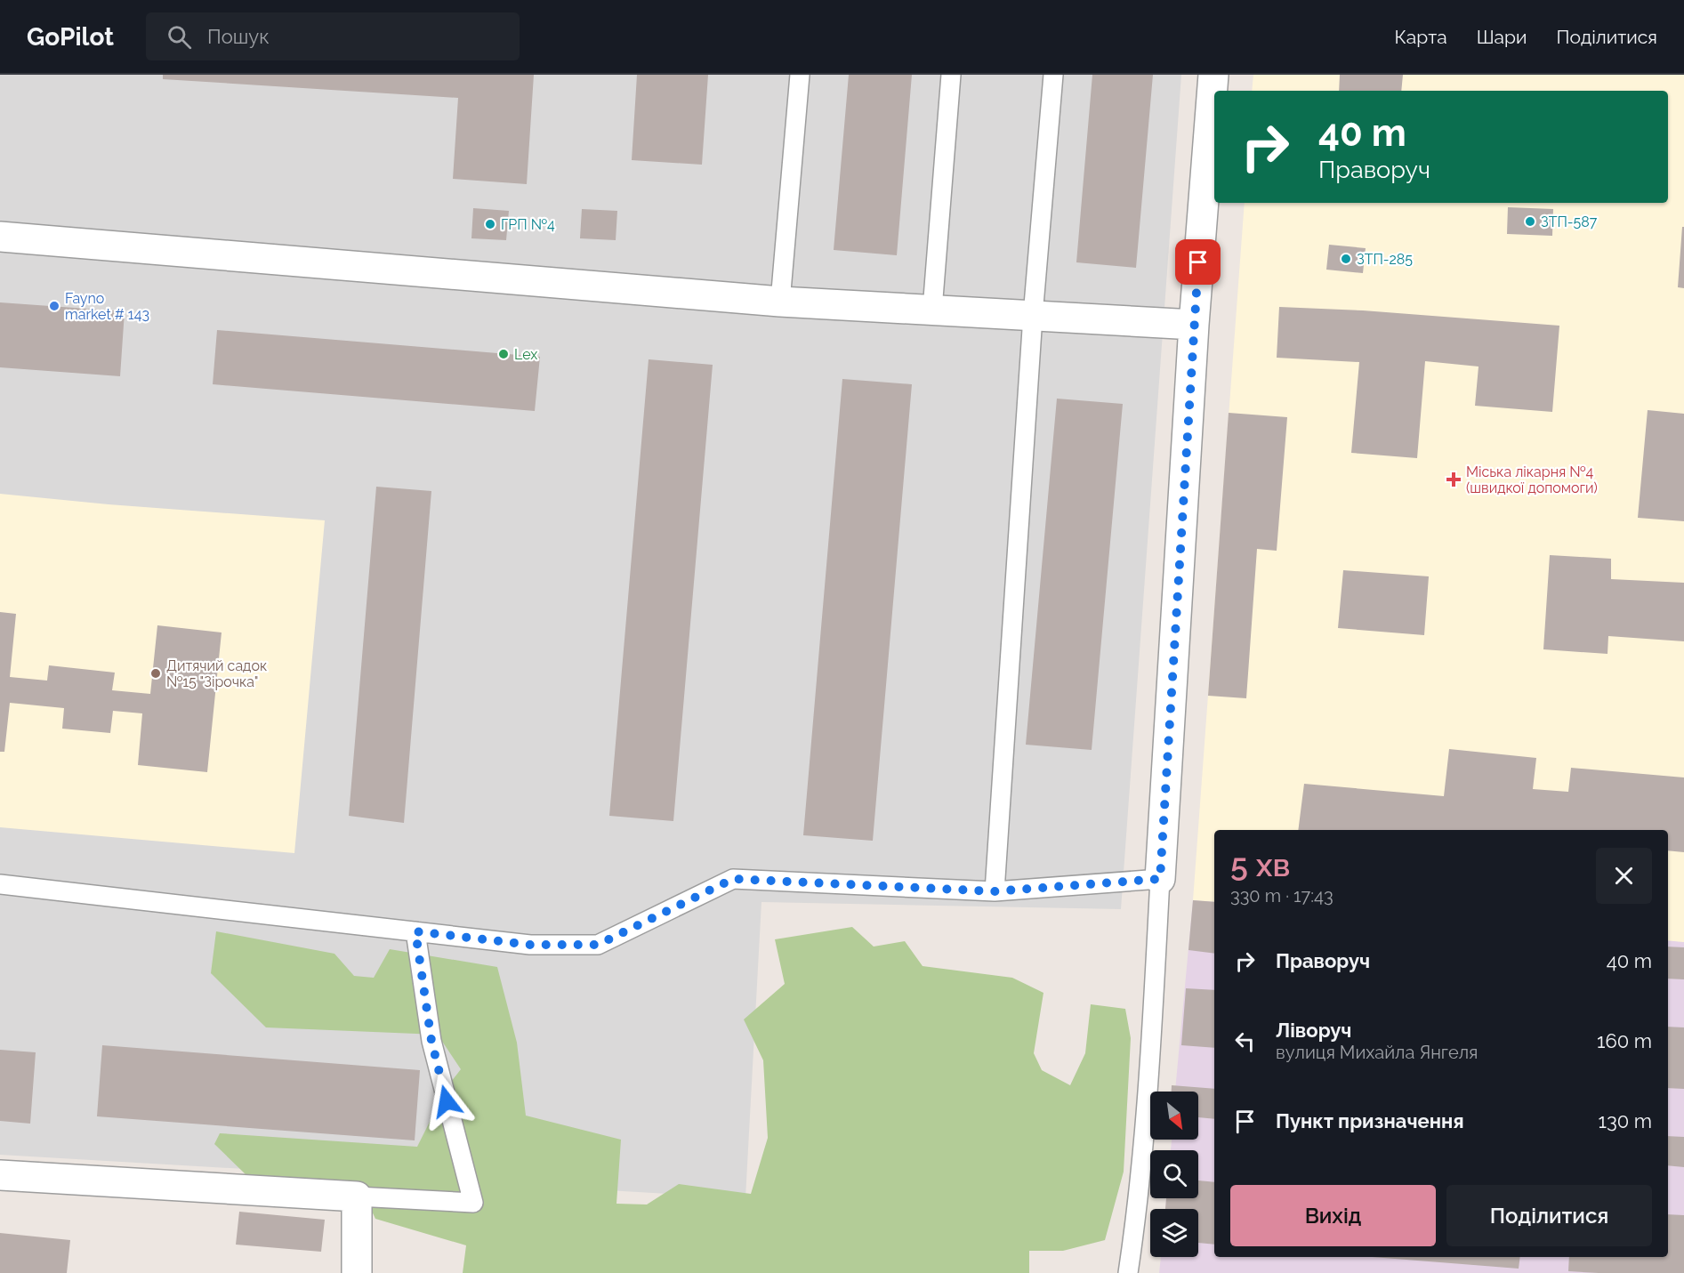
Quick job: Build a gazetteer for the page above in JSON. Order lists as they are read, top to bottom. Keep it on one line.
{"places":{"other":["ЗТП-587","ГРП №4","ЗТП-285","Fayno market # 143","Lex","Дитячий садок №15 \"Зірочка\""],"health":["Міська лікарня №4 (швидкої допомоги)"]},"north":"bottom right","page":{"header":"GoPilot","search":"Пошук","nav":["Карта","Шари","Поділитися"],"turn":["40 m","Праворуч"],"heading":["5 хв","330 m · 17:43"],"list":[{"name":"Праворуч","value":"40 m"},{"name":"Ліворуч","note":"вулиця Михайла Янгеля","value":"160 m"},{"name":"Пункт призначення","value":"130 m"}],"buttons":["Вихід","Поділитися"]}}
